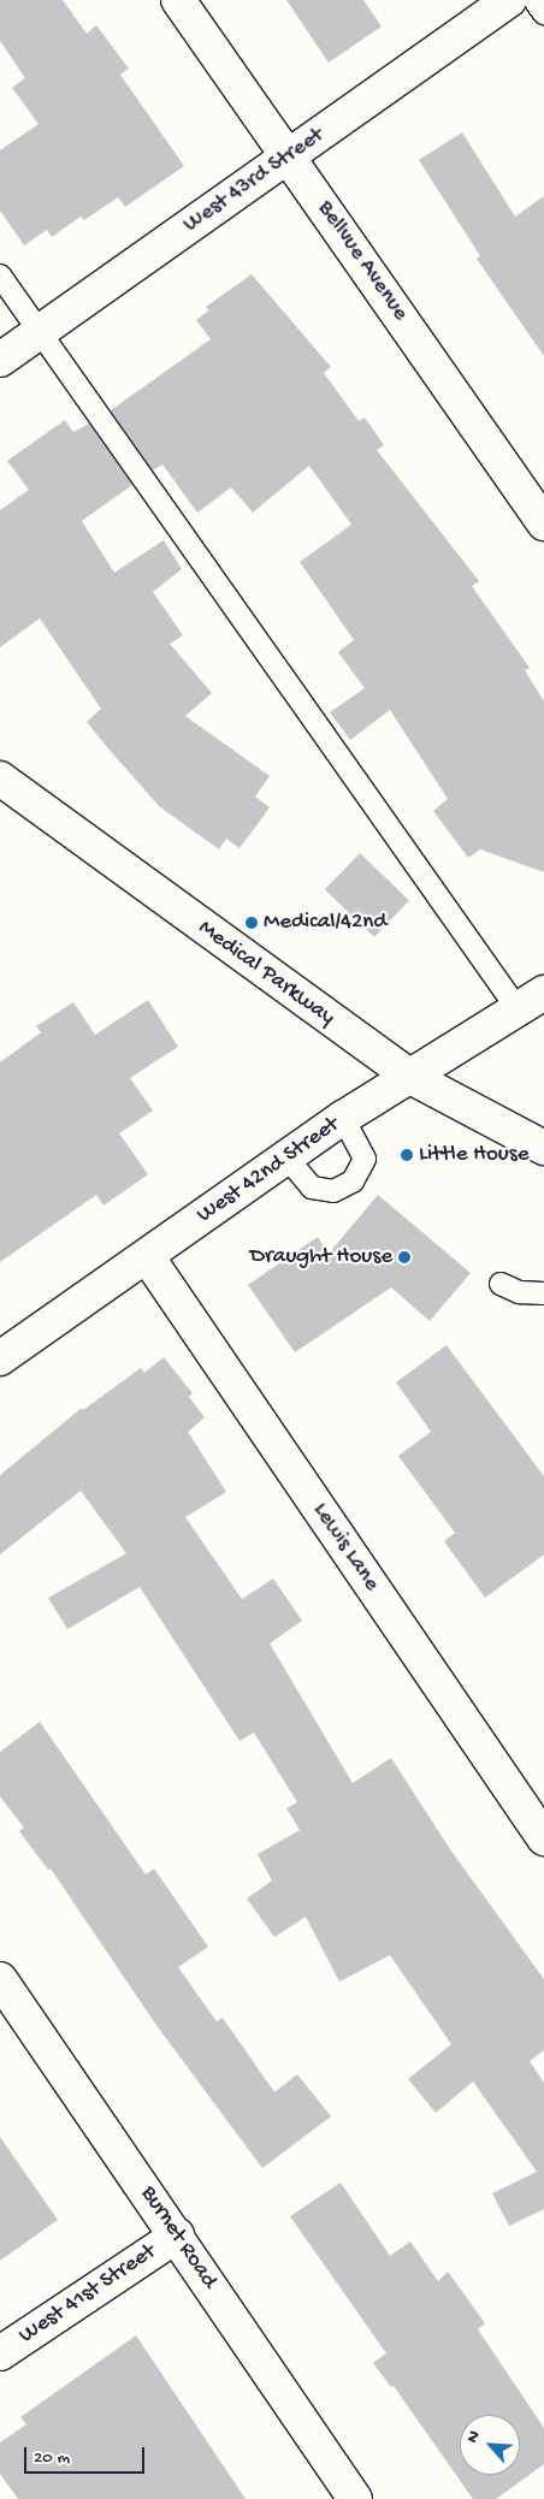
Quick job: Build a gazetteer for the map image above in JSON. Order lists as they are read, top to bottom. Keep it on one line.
{"streets":{"street":["West 43rd Street","Bellvue Avenue","Medical Parkway","West 42nd Street","Lewis Lane","Burnet Road","West 41st Street"]},"crossings":[["West 43rd Street","Bellvue Avenue"],["Medical Parkway","West 42nd Street"],["West 42nd Street","Lewis Lane"],["Burnet Road","West 41st Street"]],"places":["Medical/42nd","Little House","Draught House"],"scale_bar":"20 m","north":"top left"}
